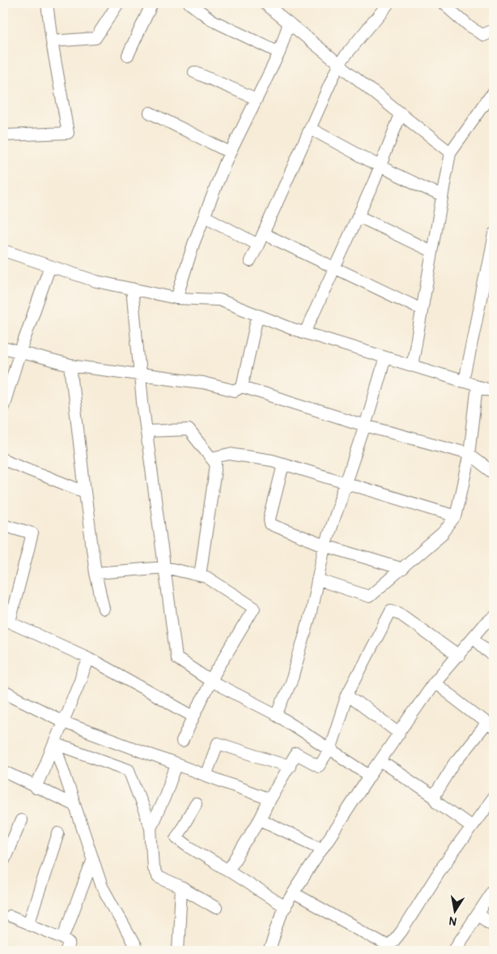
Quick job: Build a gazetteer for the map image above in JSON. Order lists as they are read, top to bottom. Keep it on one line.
{"north":"bottom"}
